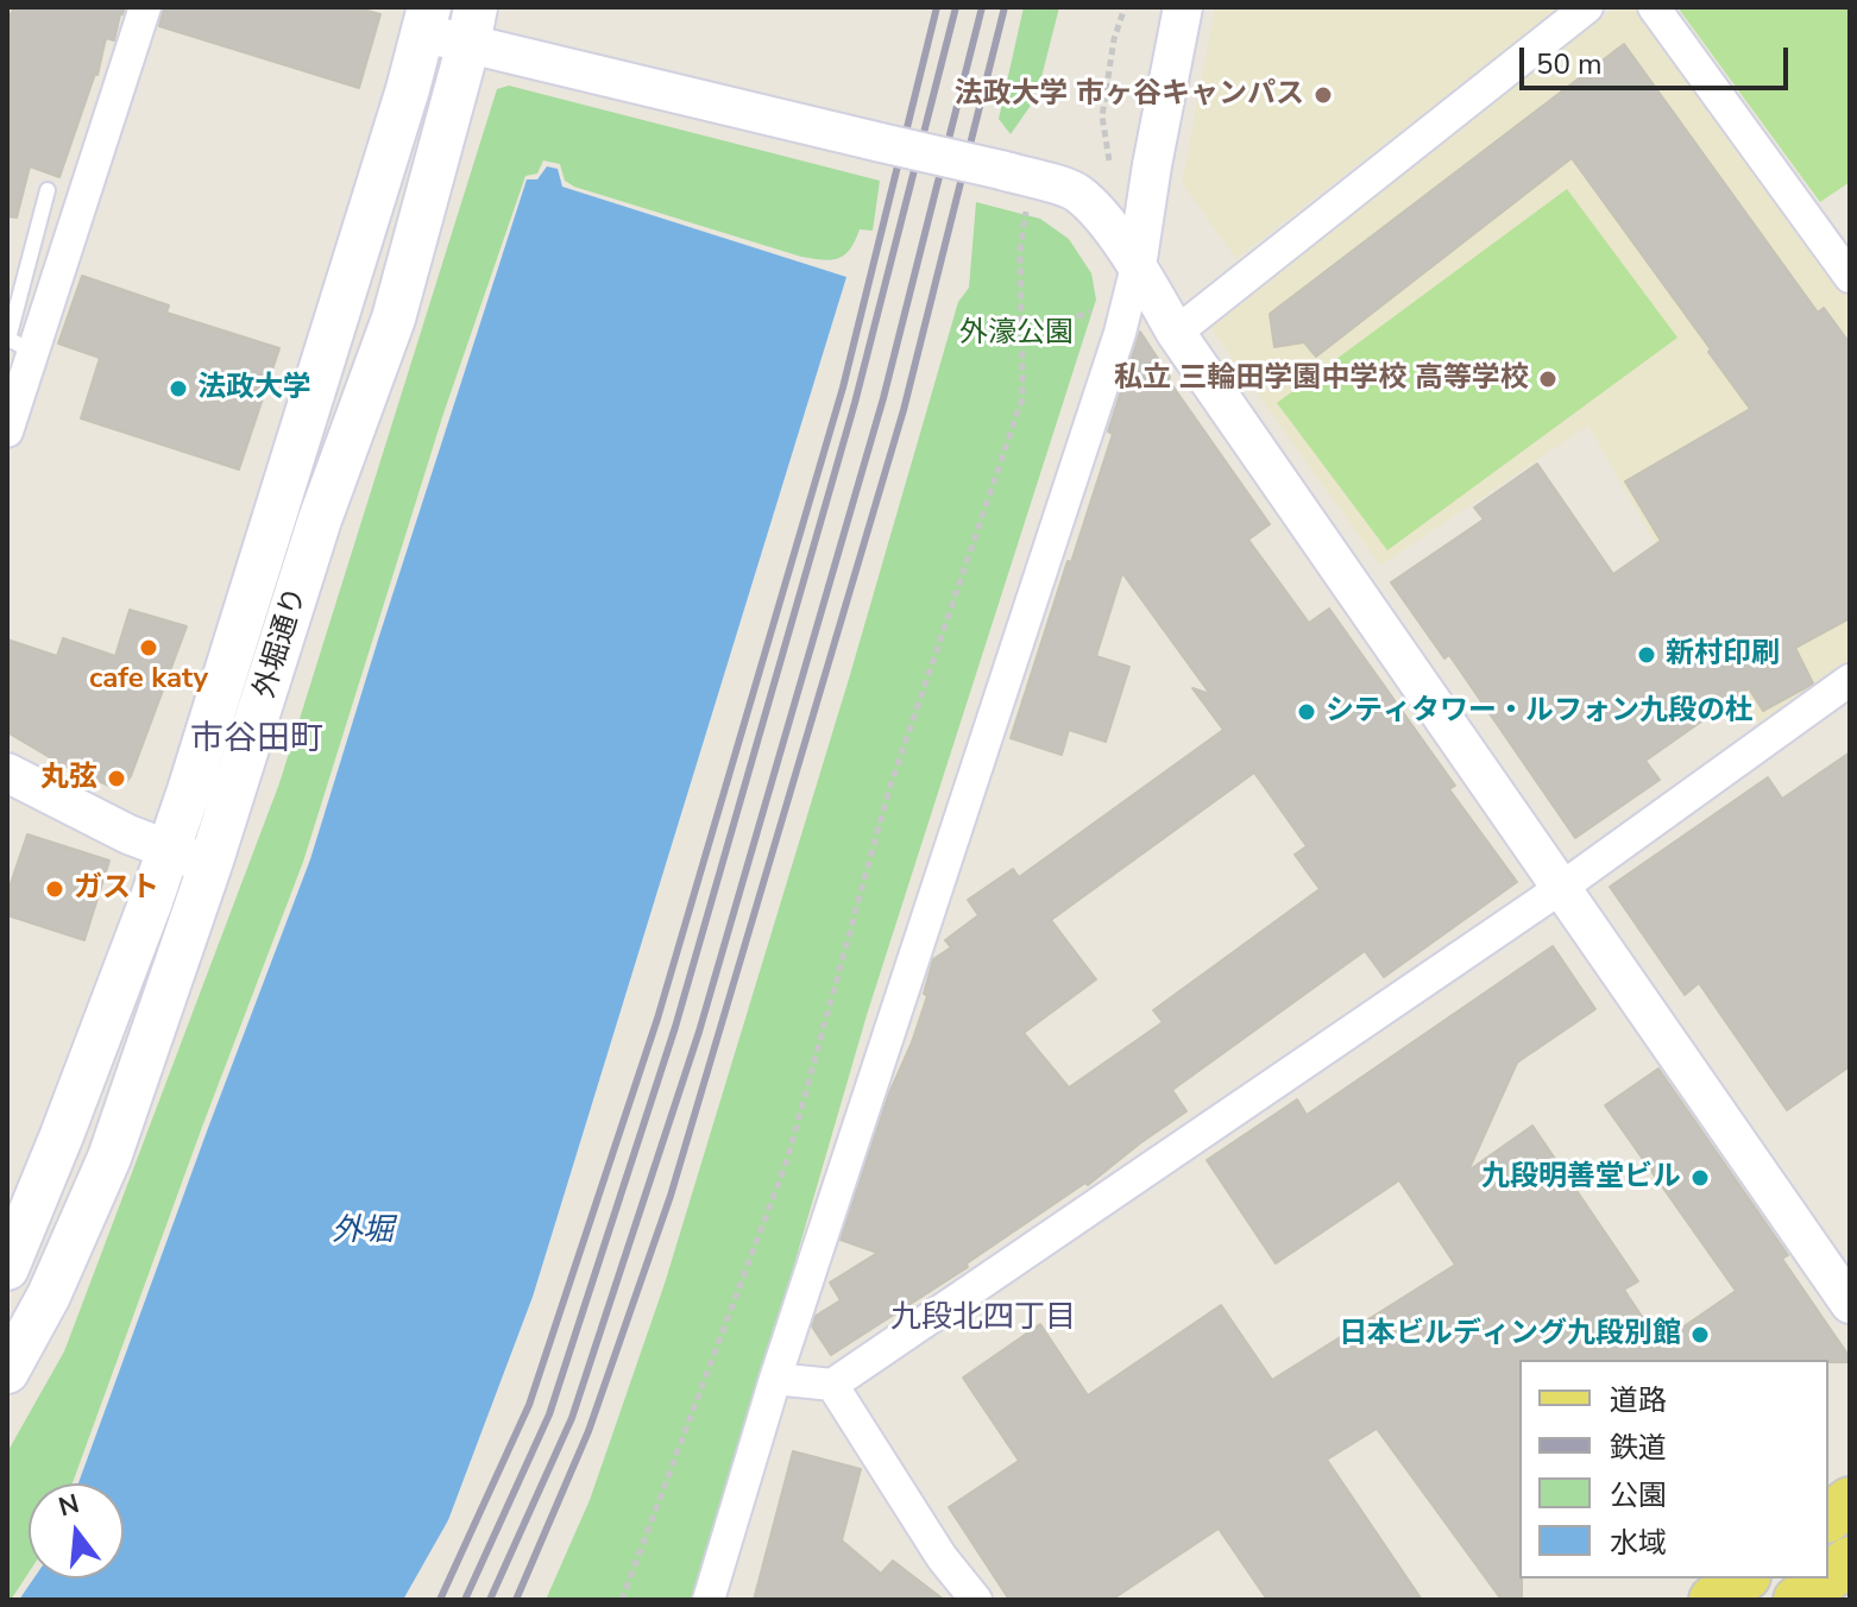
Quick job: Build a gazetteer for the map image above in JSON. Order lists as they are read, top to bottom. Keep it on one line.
{"streets":{"main road":["外堀通り"]},"districts":["市谷田町","九段北四丁目"],"water":["外堀"],"parks":["外濠公園"],"places":["法政大学 市ヶ谷キャンパス","私立 三輪田学園中学校 高等学校","法政大学","cafe katy","新村印刷","シティタワー・ルフォン九段の杜","丸弦","ガスト","九段明善堂ビル","日本ビルディング九段別館"],"legend":["道路","鉄道","公園","水域"],"scale_bar":"50 m","north":"top"}
